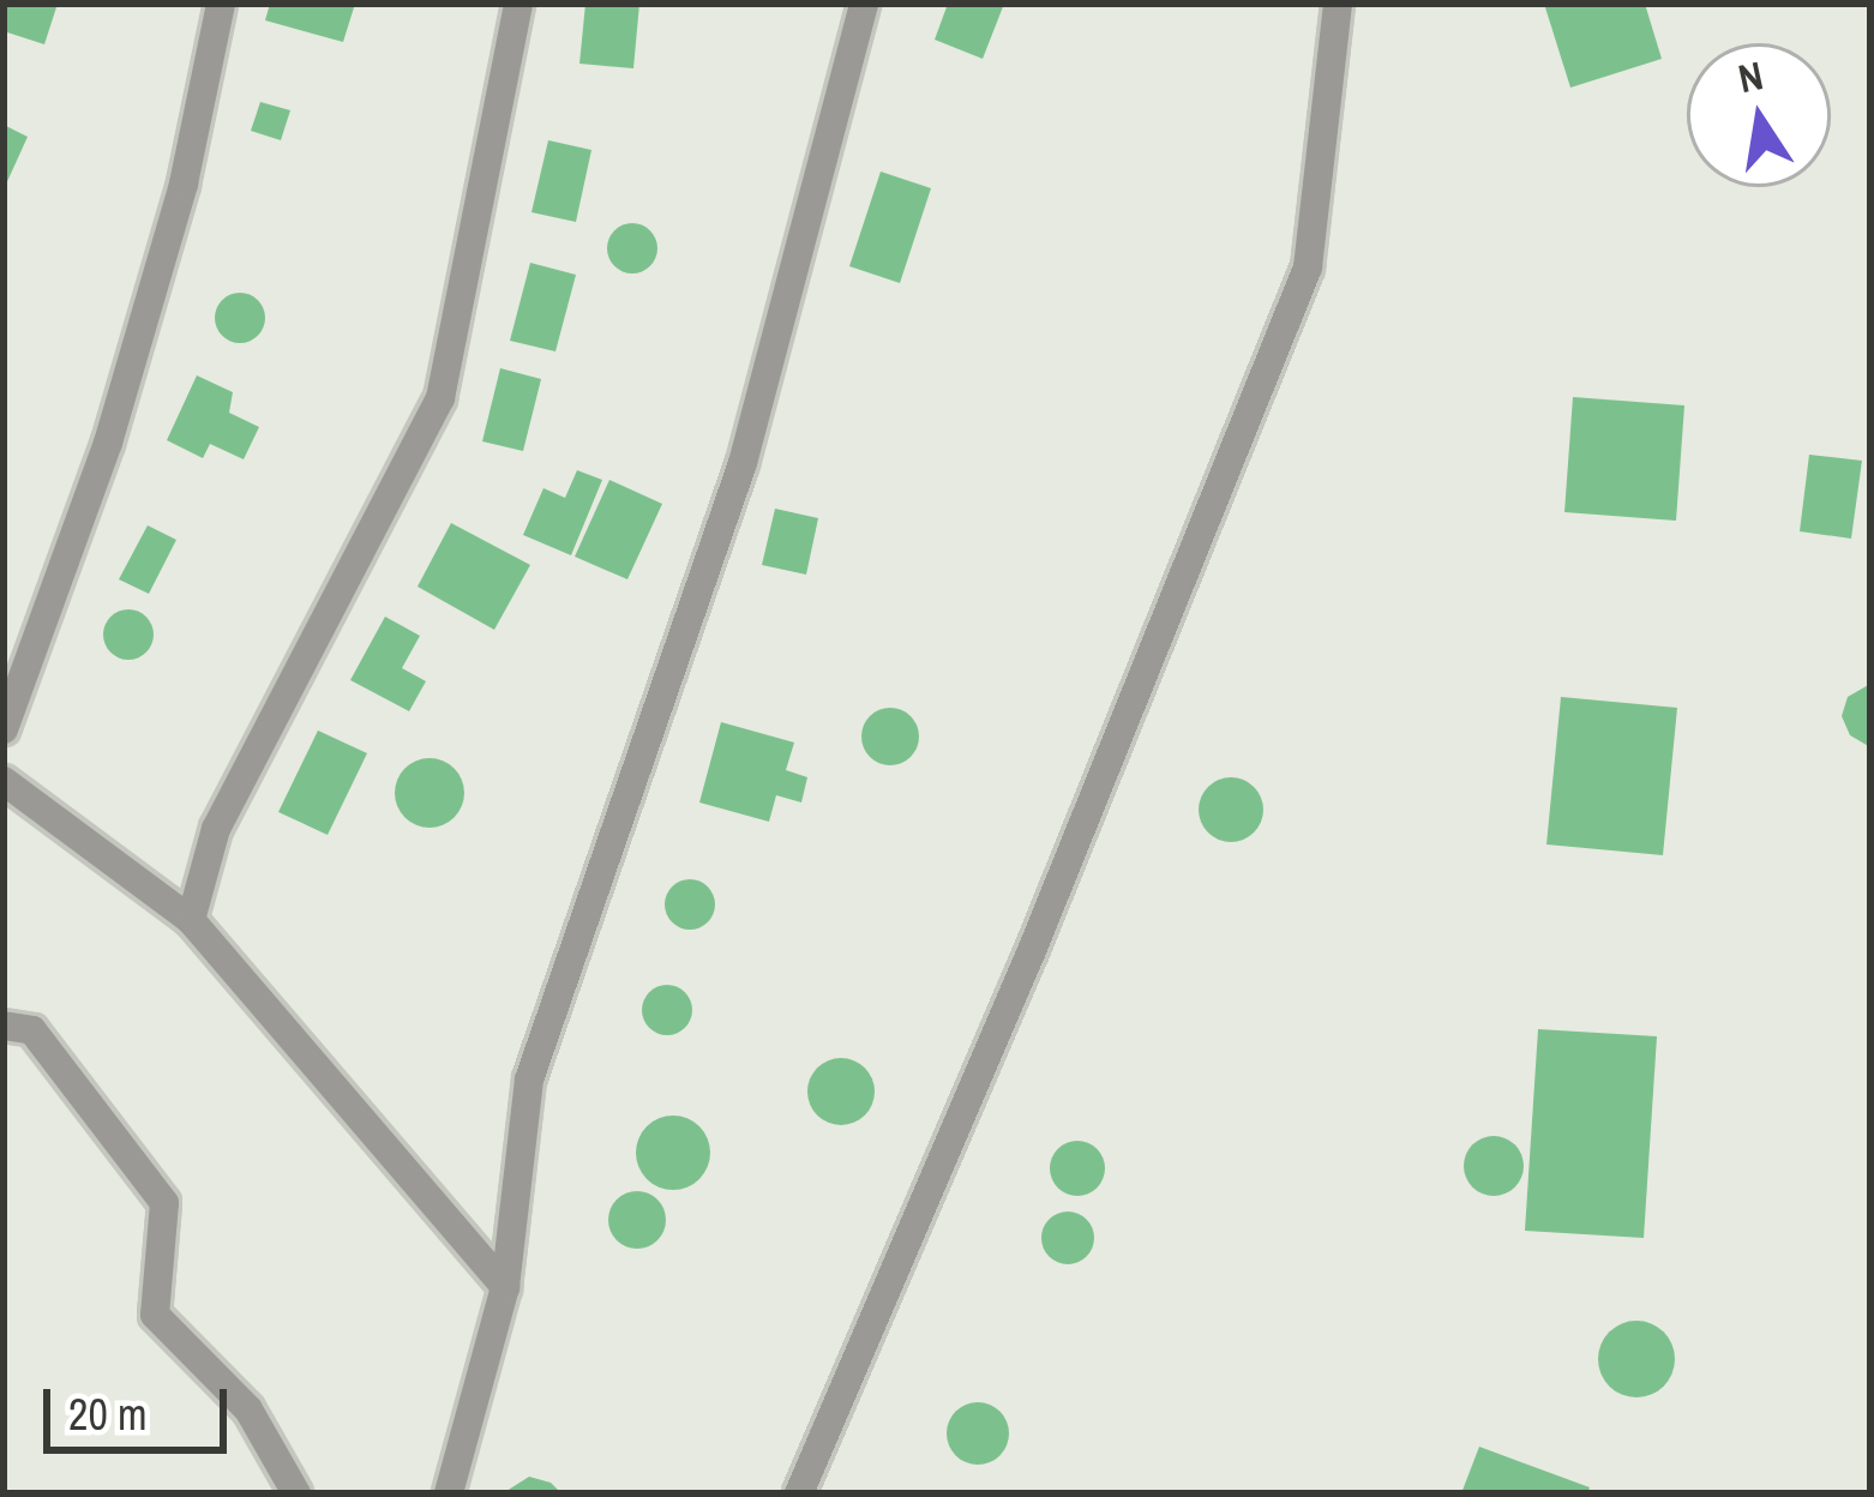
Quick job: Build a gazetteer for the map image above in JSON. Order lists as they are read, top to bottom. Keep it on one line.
{"scale_bar":"20 m","north":"top"}
